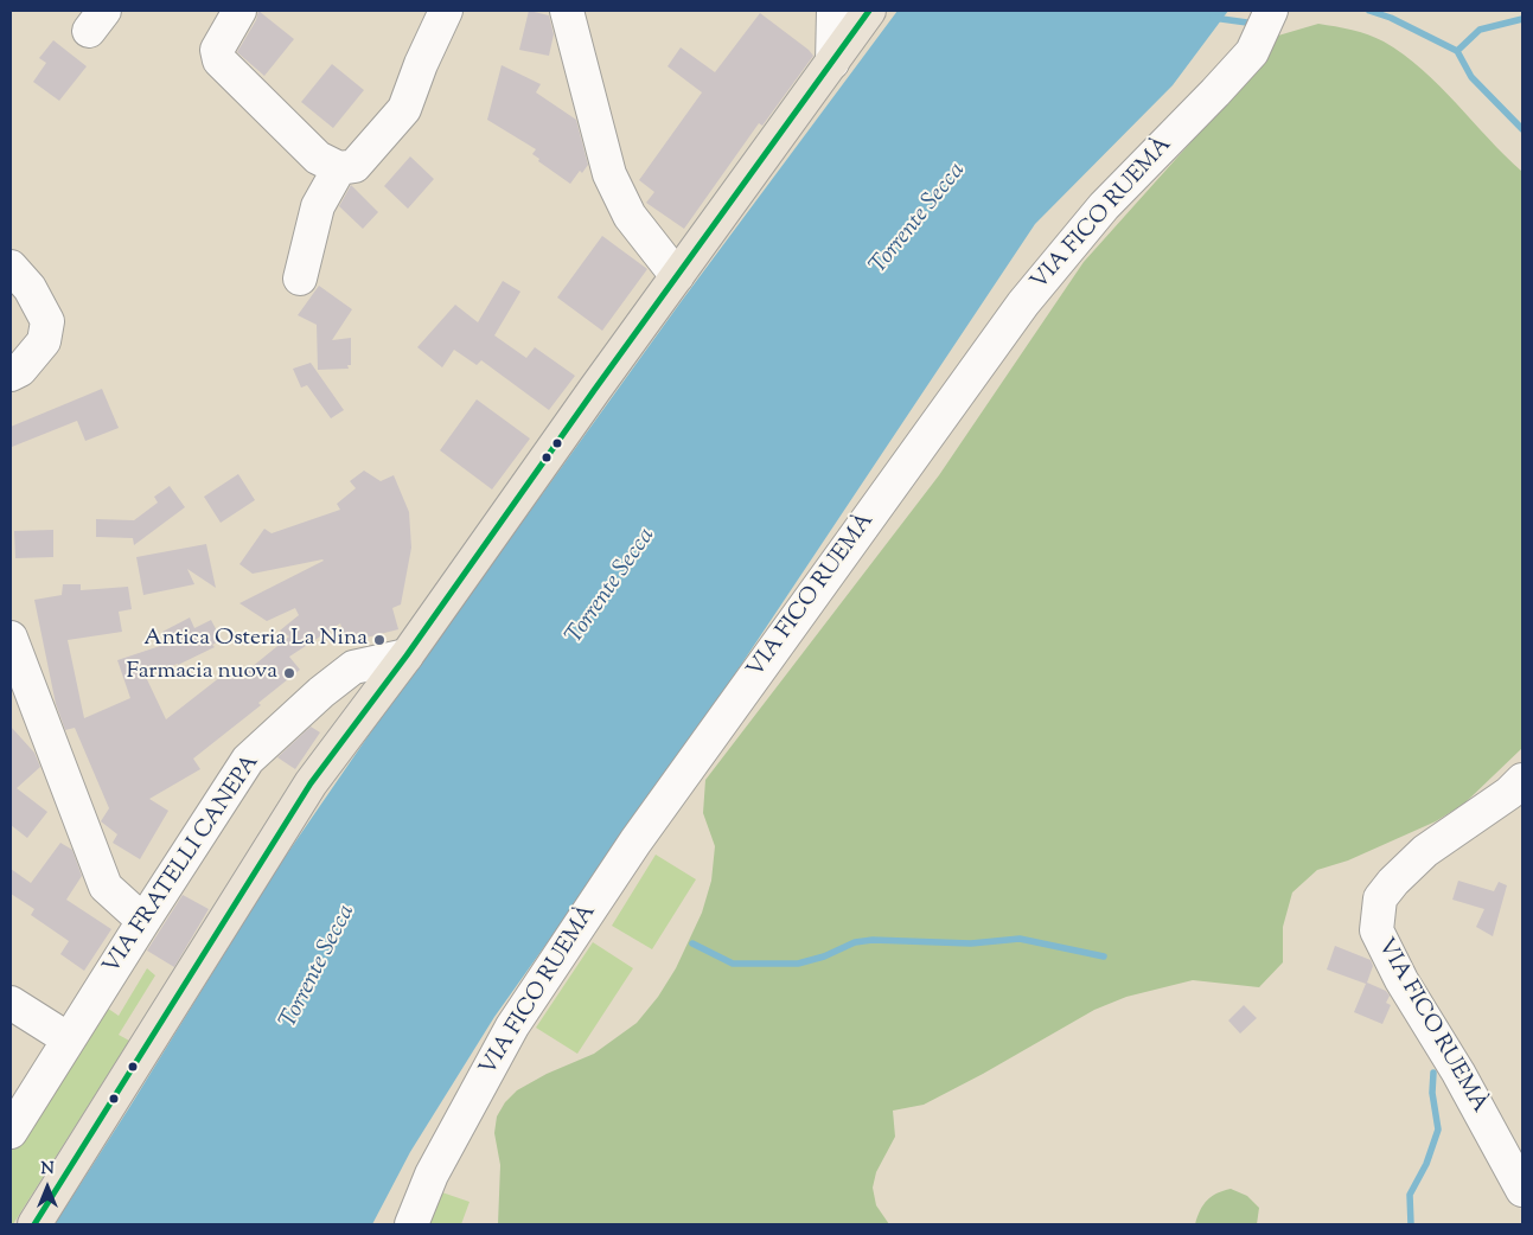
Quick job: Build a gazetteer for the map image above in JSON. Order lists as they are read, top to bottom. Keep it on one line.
{"streets":{"street":["VIA FICO RUEMÀ","VIA FRATELLI CANEPA"]},"water":["Torrente Secca"],"places":["Antica Osteria La Nina","Farmacia nuova"],"north":"top"}
